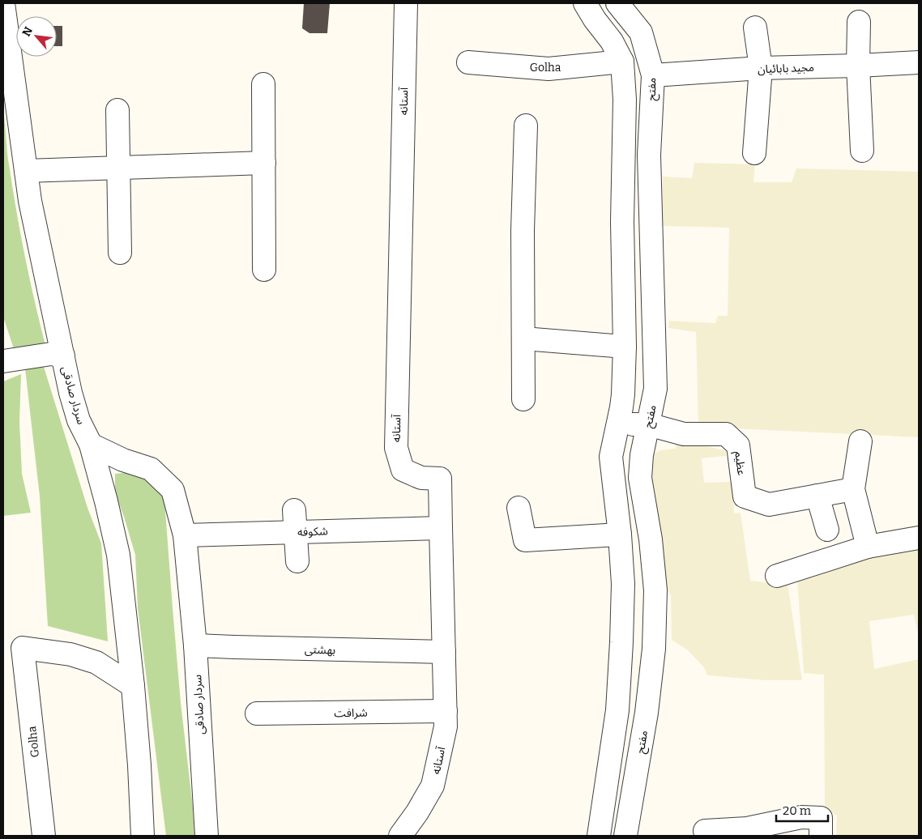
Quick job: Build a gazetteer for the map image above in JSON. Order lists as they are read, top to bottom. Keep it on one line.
{"streets":{"street":["Golha","مجید بابائیان","مفتح","آستانه","سردار صادقی","عظیم","شکوفه","بهشتی","شرافت"]},"crossings":[["مجید بابائیان","مفتح"],["مفتح","عظیم"],["آستانه","شکوفه"],["آستانه","بهشتی"],["آستانه","شرافت"],["سردار صادقی","شکوفه"],["سردار صادقی","بهشتی"]],"scale_bar":"20 m","north":"top left"}
